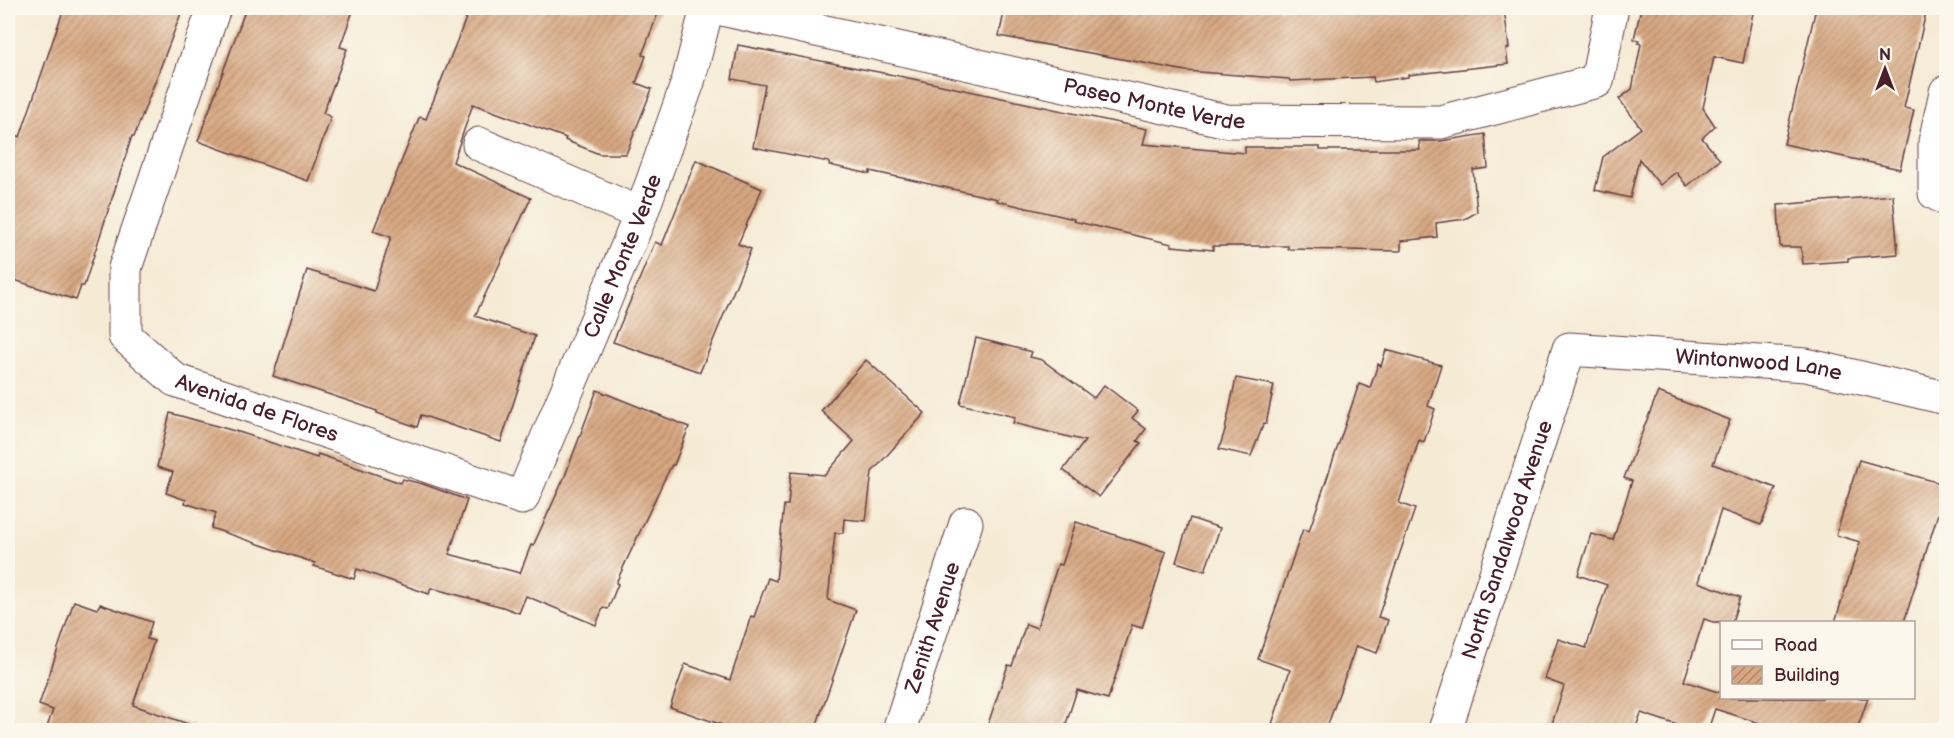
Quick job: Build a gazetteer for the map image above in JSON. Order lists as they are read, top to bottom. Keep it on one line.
{"streets":{"street":["Paseo Monte Verde","Calle Monte Verde","Wintonwood Lane","Avenida de Flores","North Sandalwood Avenue","Zenith Avenue"]},"crossings":[["Calle Monte Verde","Avenida de Flores"],["Wintonwood Lane","North Sandalwood Avenue"]],"legend":["Road","Building"],"north":"top"}
